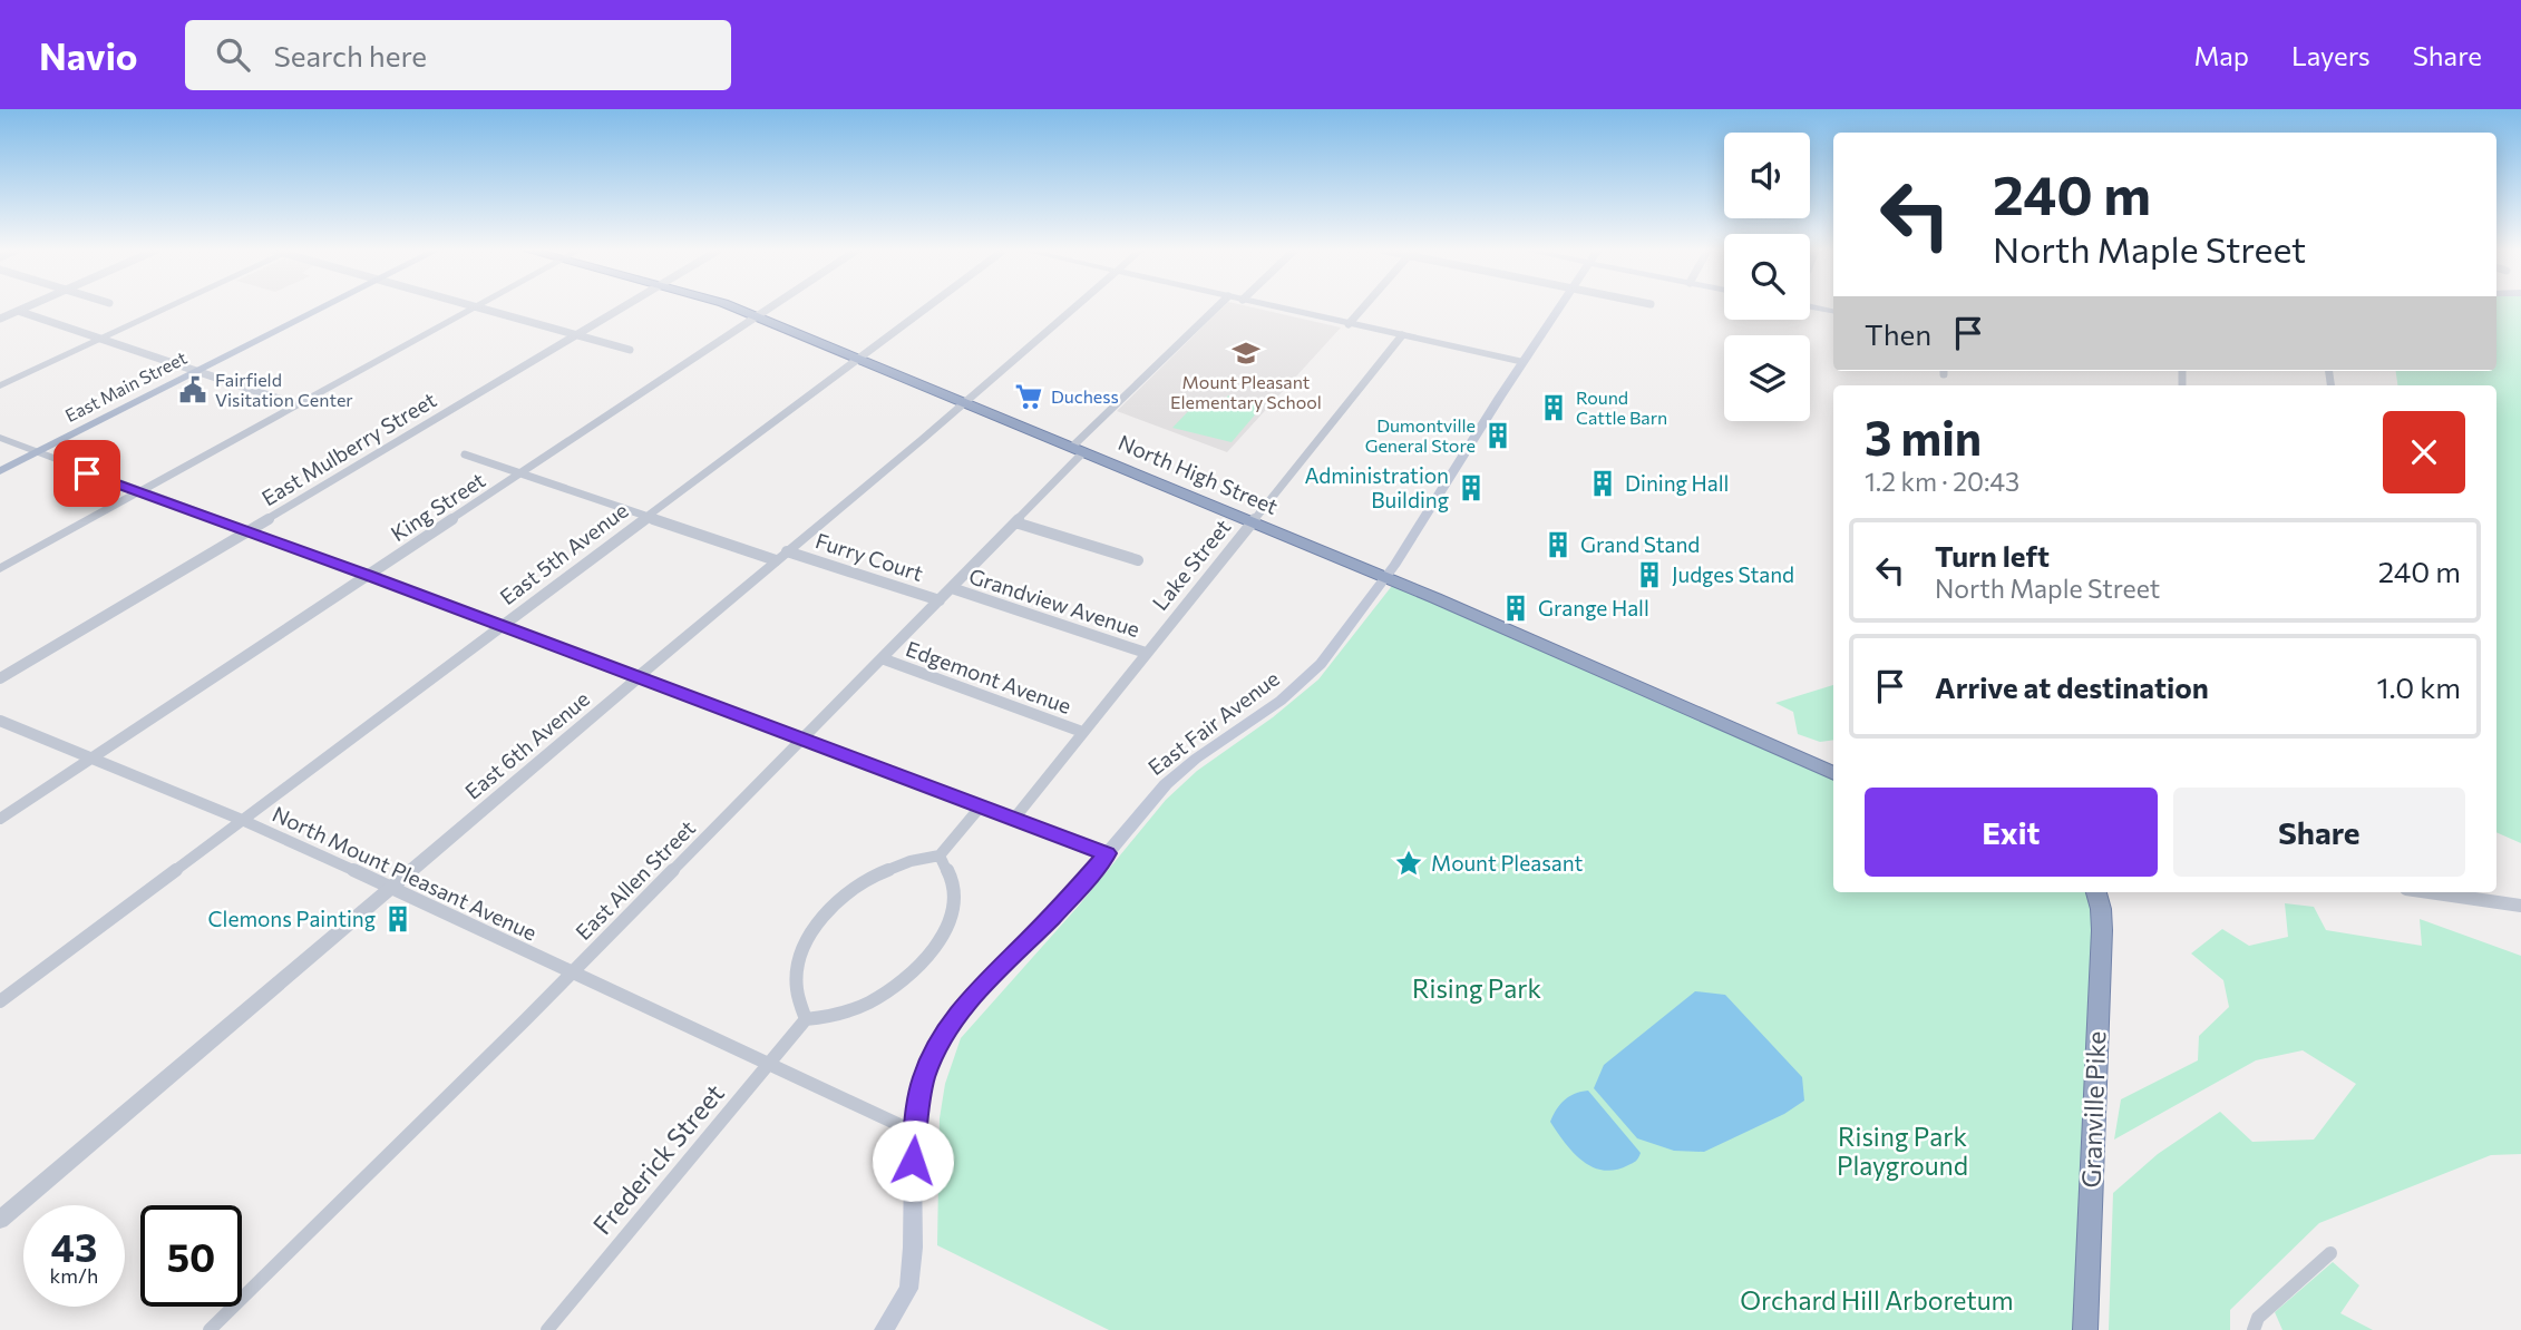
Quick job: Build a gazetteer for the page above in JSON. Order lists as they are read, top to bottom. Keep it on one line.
{"streets":{"highway":["North High Street","Granville Pike"],"main road":["East Main Street","East Fair Avenue"],"street":["East Mulberry Street","King Street","East 5th Avenue","Furry Court","Lake Street","Grandview Avenue","Edgemont Avenue","East 6th Avenue","North Mount Pleasant Avenue","East Allen Street","Frederick Street"]},"crossings":[["North High Street","King Street"],["North High Street","East 5th Avenue"],["North High Street","Lake Street"],["North High Street","East Fair Avenue"],["North High Street","East 6th Avenue"],["North High Street","East Allen Street"],["King Street","Furry Court"],["King Street","North Mount Pleasant Avenue"],["East 5th Avenue","Furry Court"],["East 5th Avenue","North Mount Pleasant Avenue"],["Furry Court","East 6th Avenue"],["Furry Court","East Allen Street"],["Lake Street","Grandview Avenue"],["Lake Street","Edgemont Avenue"],["Grandview Avenue","East Allen Street"],["Edgemont Avenue","East Allen Street"],["East Fair Avenue","North Mount Pleasant Avenue"],["East 6th Avenue","North Mount Pleasant Avenue"],["North Mount Pleasant Avenue","East Allen Street"],["North Mount Pleasant Avenue","Frederick Street"]],"parks":["Rising Park","Rising Park Playground","Orchard Hill Arboretum"],"places":{"school or university":["Mount Pleasant Elementary School"],"public building":["Fairfield Visitation Center"],"supermarket":["Duchess"],"building":["Round Cattle Barn","Dumontville General Store","Dining Hall","Administration Building","Grand Stand","Judges Stand","Grange Hall","Clemons Painting"],"place":["Mount Pleasant"]},"page":{"header":"Navio","search":"Search here","nav":["Map","Layers","Share"],"turn":["240 m","North Maple Street"],"then":"Then","heading":["3 min","1.2 km · 20:43"],"list":[{"name":"Turn left","note":"North Maple Street","value":"240 m"},{"name":"Arrive at destination","value":"1.0 km"}],"buttons":["Exit","Share"],"speed":"43 km/h","limit":"50"}}
